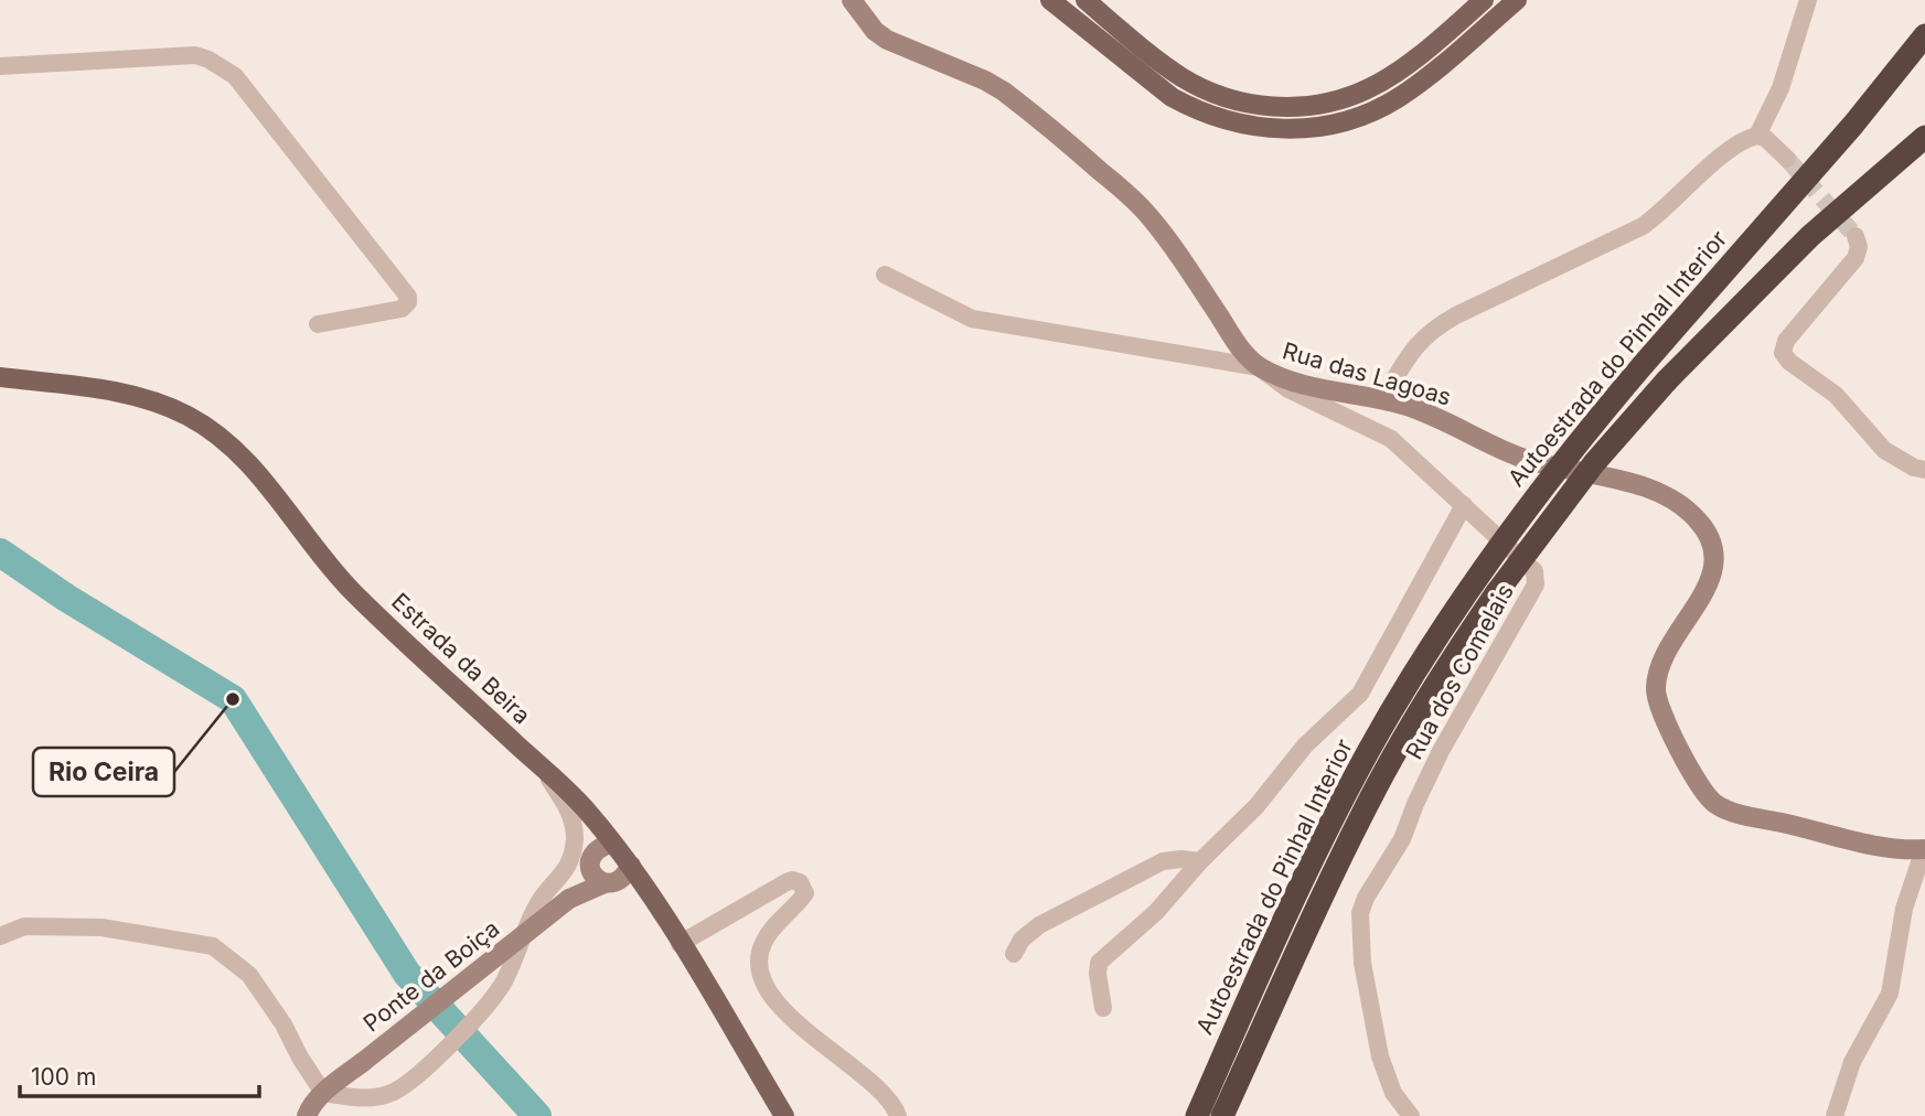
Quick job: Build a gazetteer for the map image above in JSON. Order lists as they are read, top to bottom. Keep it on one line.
{"streets":{"highway":["Autoestrada do Pinhal Interior"],"main road":["Estrada da Beira"],"street":["Rua das Lagoas","Rua dos Comelais","Ponte da Boiça"]},"crossings":[["Rua das Lagoas","Rua dos Comelais"],["Estrada da Beira","Ponte da Boiça"]],"places":["Rio Ceira"],"scale_bar":"100 m"}
